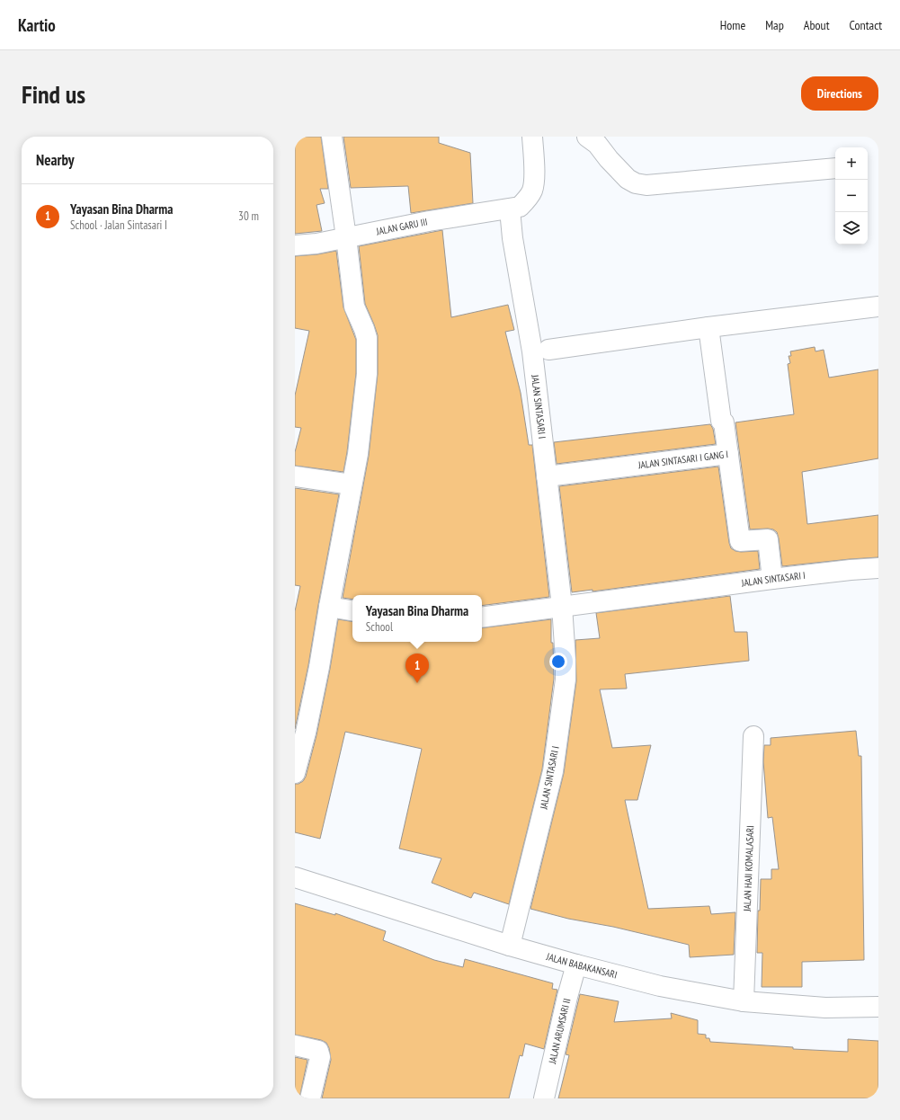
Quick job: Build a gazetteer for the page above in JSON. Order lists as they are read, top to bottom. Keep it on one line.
{"streets":{"street":["JALAN GARU III","JALAN SINTASARI I","JALAN SINTASARI I GANG I","JALAN HAJI KOMALASARI","JALAN BABAKANSARI","JALAN ARUMSARI II"]},"crossings":[["JALAN GARU III","JALAN SINTASARI I"],["JALAN SINTASARI I","JALAN SINTASARI I GANG I"],["JALAN SINTASARI I","JALAN BABAKANSARI"],["JALAN HAJI KOMALASARI","JALAN BABAKANSARI"],["JALAN BABAKANSARI","JALAN ARUMSARI II"]],"page":{"header":"Kartio","nav":["Home","Map","About","Contact"],"buttons":"Directions","title":"Find us","heading":"Nearby","map_buttons":["+","−"],"list":[{"mark":"1","name":"Yayasan Bina Dharma","note":"School · Jalan Sintasari I","value":"30 m"}],"popup":["Yayasan Bina Dharma","School"],"pins":"1"}}
